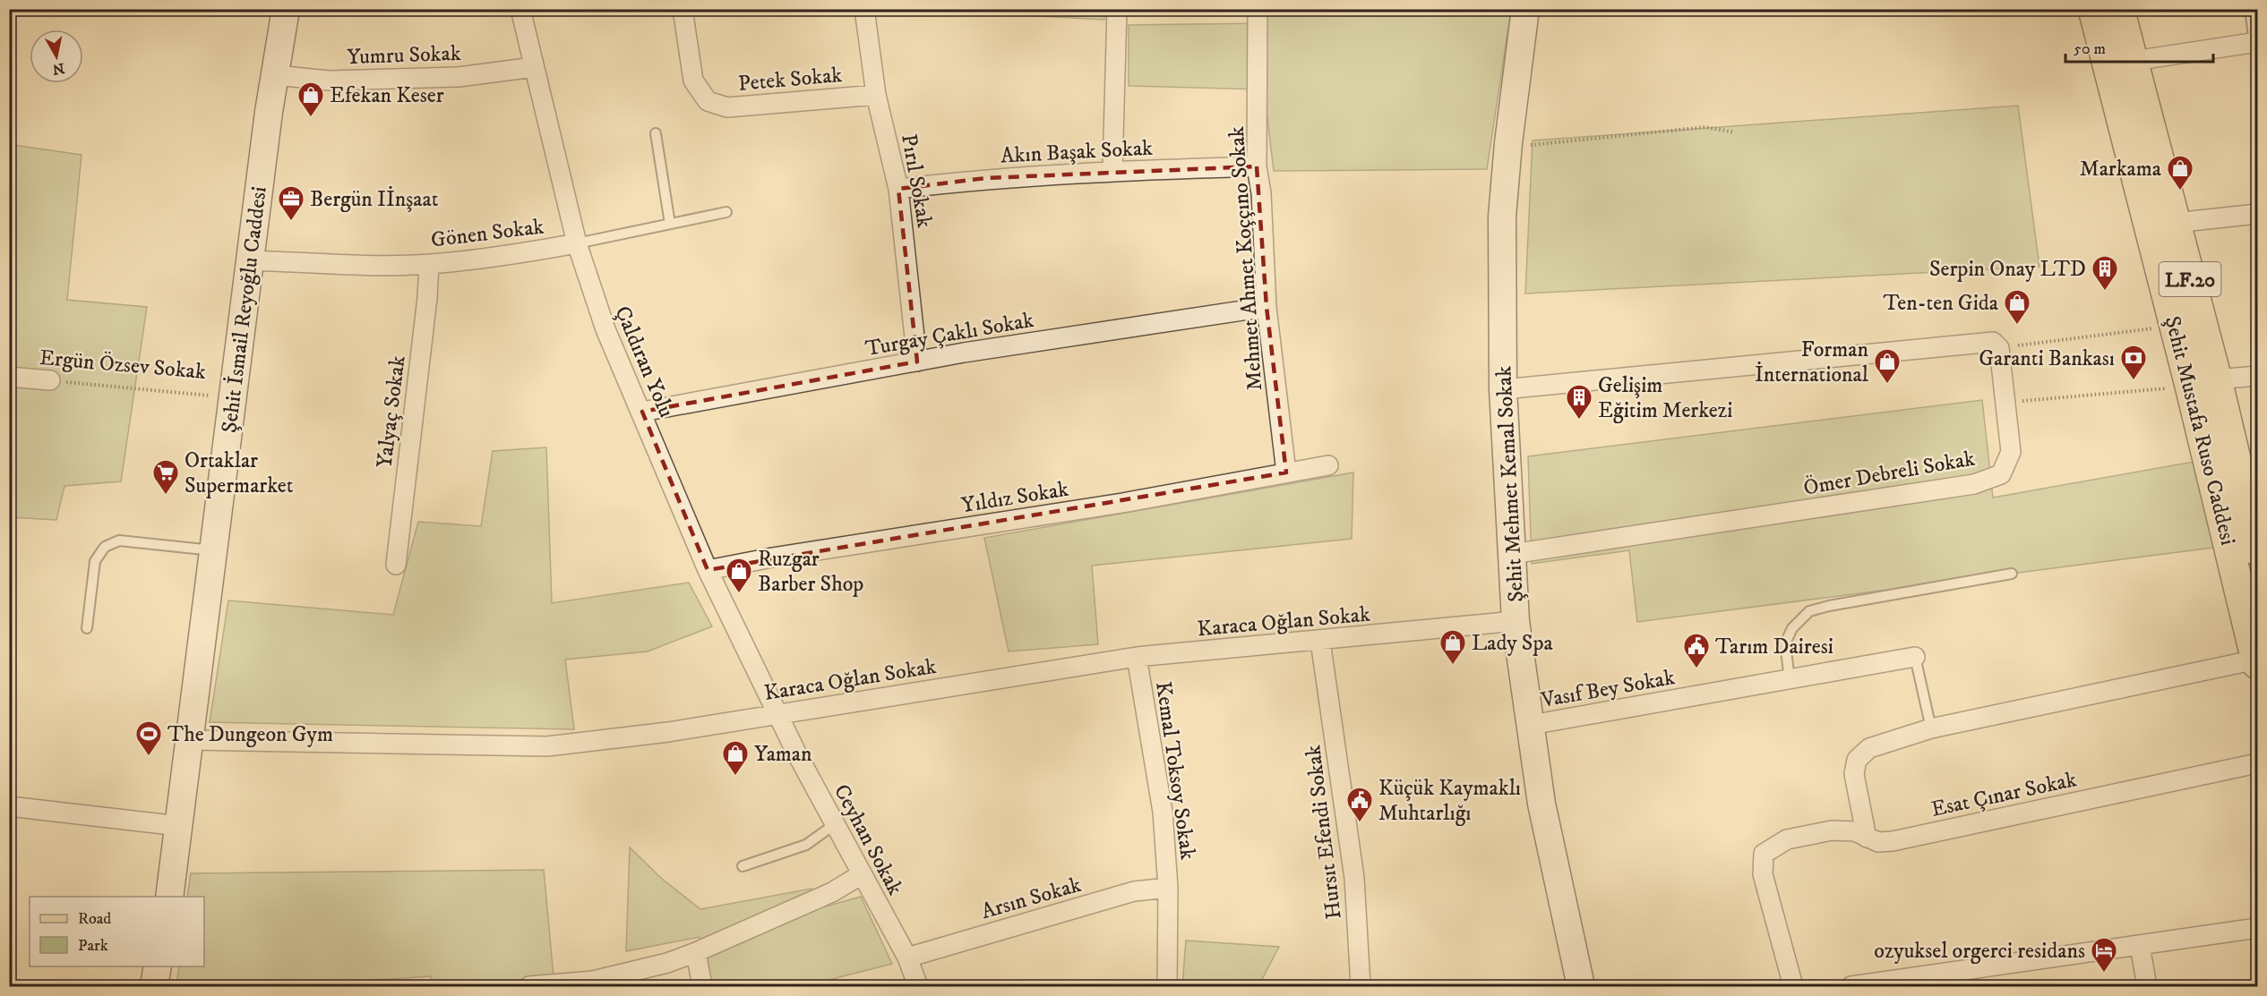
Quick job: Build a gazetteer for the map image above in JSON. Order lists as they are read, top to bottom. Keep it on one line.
{"streets":{"main road":["LF.20","Şehit Mustafa Ruso Caddesi"],"street":["Yumru Sokak","Petek Sokak","Akın Başak Sokak","Pırıl Sokak","Gönen Sokak","Mehmet Ahmet Koççıno Sokak","Şehit İsmail Reyoğlu Caddesi","Turgay Çaklı Sokak","Çaldıran Yolu","Ergün Özsev Sokak","Yalyaç Sokak","Ömer Debreli Sokak","Şehit Mehmet Kemal Sokak","Yıldız Sokak","Karaca Oğlan Sokak","Vasıf Bey Sokak","Kemal Toksoy Sokak","Esat Çınar Sokak","Hursıt Efendi Sokak","Ceyhan Sokak","Arsın Sokak"]},"crossings":[["Yumru Sokak","Şehit İsmail Reyoğlu Caddesi"],["Yumru Sokak","Çaldıran Yolu"],["Petek Sokak","Pırıl Sokak"],["Akın Başak Sokak","Pırıl Sokak"],["Akın Başak Sokak","Mehmet Ahmet Koççıno Sokak"],["Pırıl Sokak","Turgay Çaklı Sokak"],["Gönen Sokak","Şehit İsmail Reyoğlu Caddesi"],["Gönen Sokak","Çaldıran Yolu"],["Gönen Sokak","Yalyaç Sokak"],["Mehmet Ahmet Koççıno Sokak","Turgay Çaklı Sokak"],["Mehmet Ahmet Koççıno Sokak","Yıldız Sokak"],["Şehit İsmail Reyoğlu Caddesi","Ergün Özsev Sokak"],["Şehit İsmail Reyoğlu Caddesi","Karaca Oğlan Sokak"],["Turgay Çaklı Sokak","Çaldıran Yolu"],["Çaldıran Yolu","Yıldız Sokak"],["Çaldıran Yolu","Karaca Oğlan Sokak"],["Çaldıran Yolu","Ceyhan Sokak"],["Ömer Debreli Sokak","Şehit Mehmet Kemal Sokak"],["Şehit Mehmet Kemal Sokak","Karaca Oğlan Sokak"],["Şehit Mehmet Kemal Sokak","Vasıf Bey Sokak"],["Karaca Oğlan Sokak","Kemal Toksoy Sokak"],["Karaca Oğlan Sokak","Hursıt Efendi Sokak"],["Karaca Oğlan Sokak","Ceyhan Sokak"],["Kemal Toksoy Sokak","Arsın Sokak"],["Ceyhan Sokak","Arsın Sokak"]],"places":{"shop":["Efekan Keser","Markama","Ten-ten Gida","Forman İnternational","Ruzgar Barber Shop","Lady Spa","Yaman"],"office":["Bergün Iİnşaat"],"building":["Serpin Onay LTD","Gelişim Eğitim Merkezi"],"bank":["Garanti Bankası"],"supermarket":["Ortaklar Supermarket"],"public building":["Tarım Dairesi","Küçük Kaymaklı Muhtarlığı"],"sports":["The Dungeon Gym"],"hotel":["ozyuksel orgerci residans"]},"legend":["Road","Park"],"scale_bar":"50 m","north":"bottom"}
